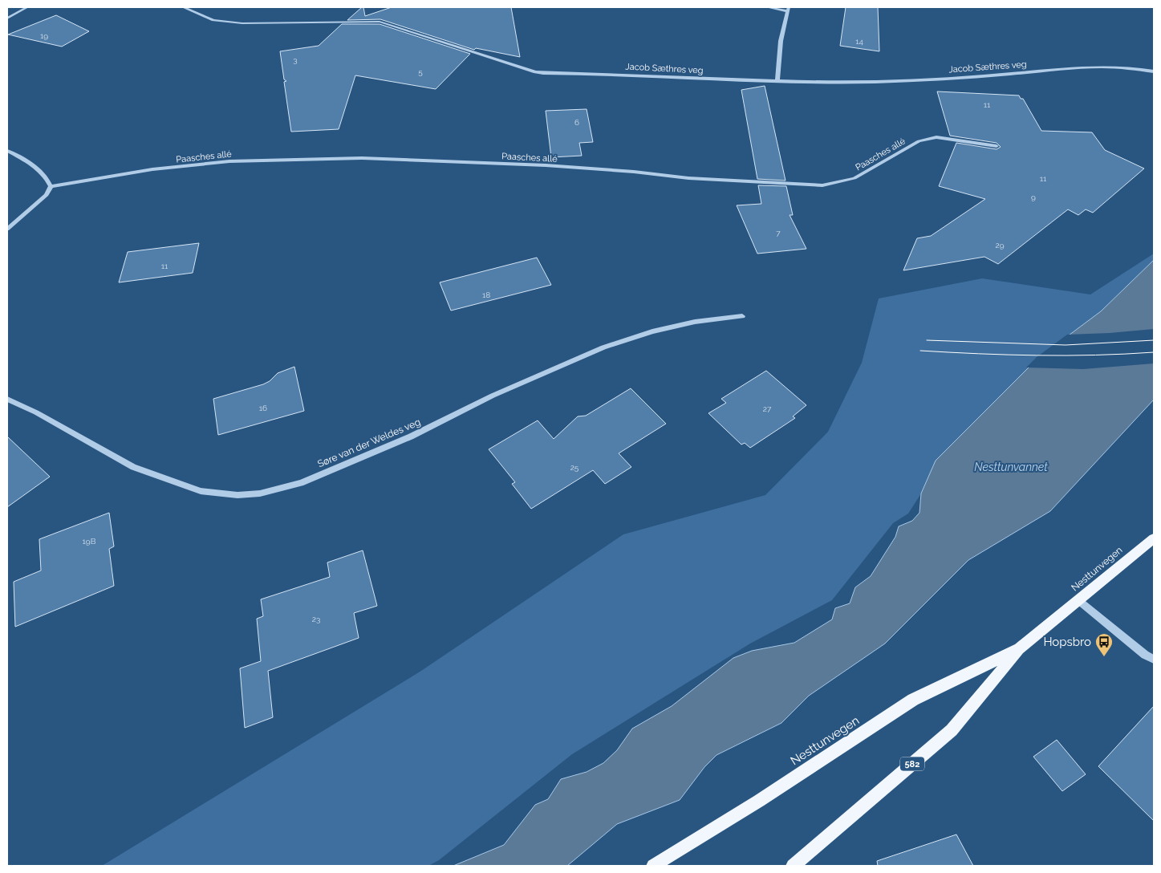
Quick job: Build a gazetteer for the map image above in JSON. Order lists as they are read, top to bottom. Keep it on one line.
{"streets":{"main road":["Nesttunvegen","582"],"street":["Jacob Sæthres veg","Paasches allé","Søre van der Weldes veg"]},"water":["Nesttunvannet"],"places":{"bus stop":["Hopsbro"]},"house_numbers":["19","14","3","5","11","6","11","9","7","29","11","18","16","27","25","19B","23"]}
